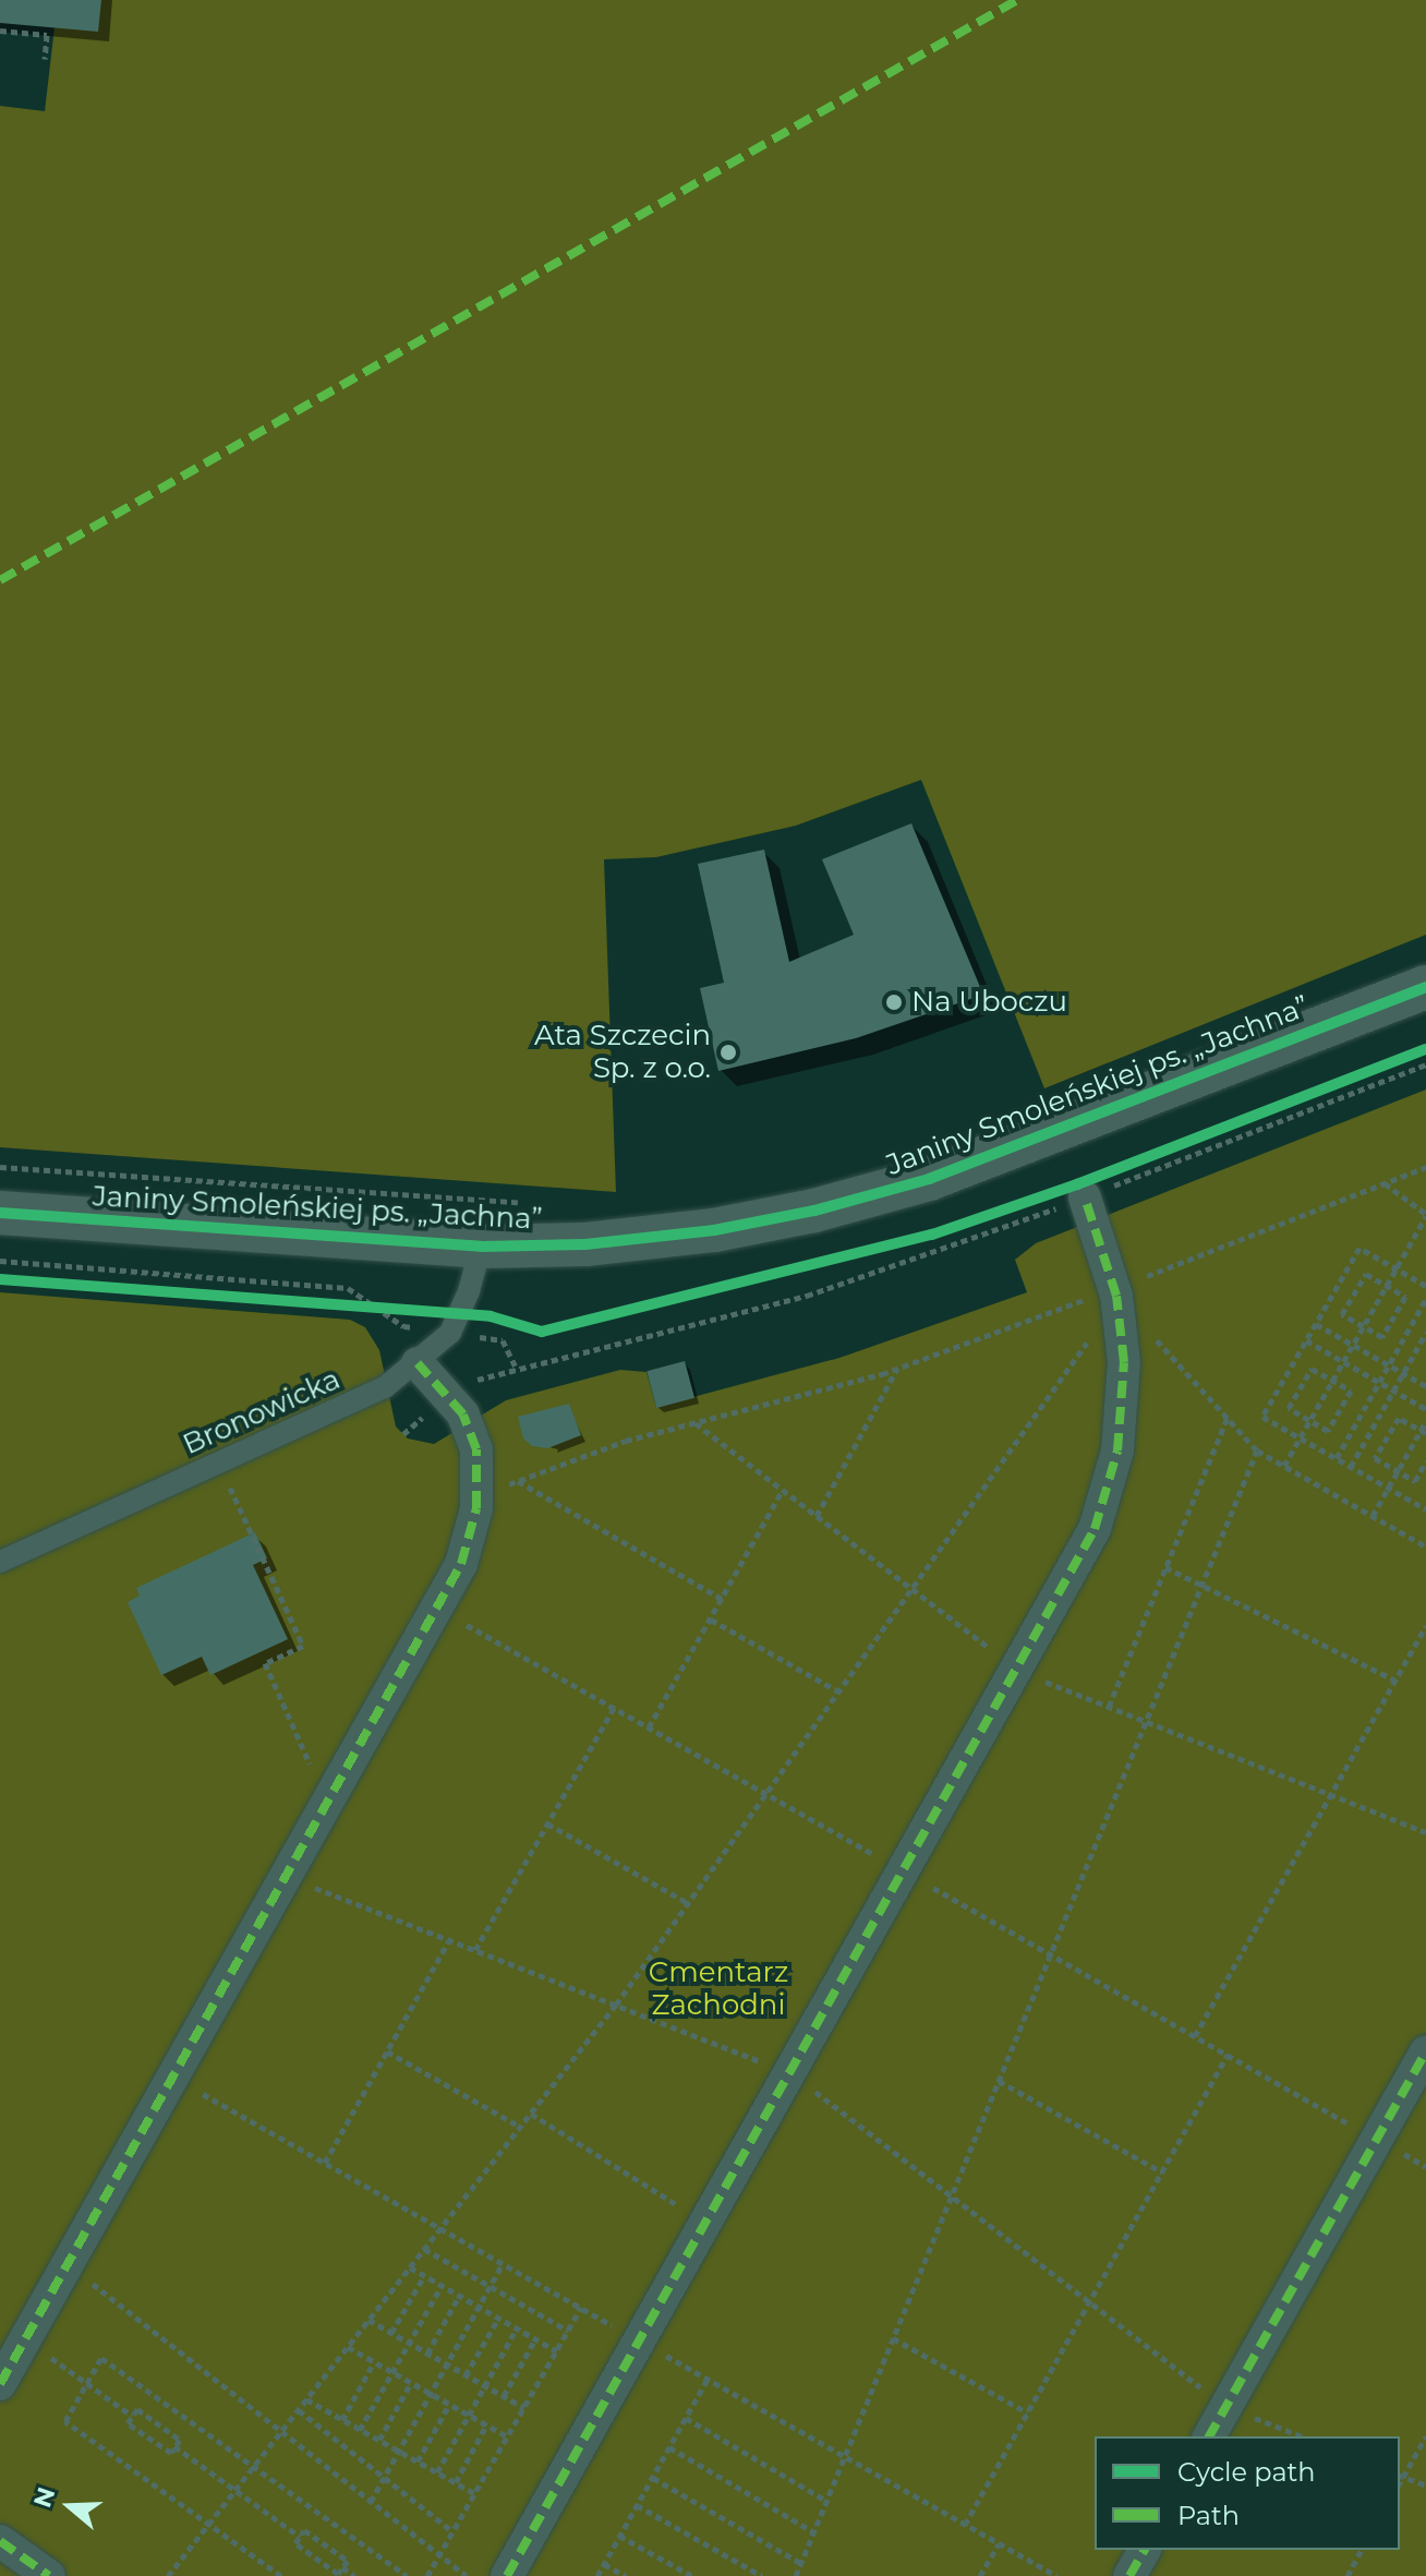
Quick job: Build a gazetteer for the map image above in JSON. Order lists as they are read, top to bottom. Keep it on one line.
{"streets":{"street":["Janiny Smoleńskiej ps. „Jachna”"],"lane":["Bronowicka"]},"parks":["Cmentarz Zachodni"],"places":["Na Uboczu","Ata Szczecin Sp. z o.o."],"legend":["Cycle path","Path"],"north":"left"}
